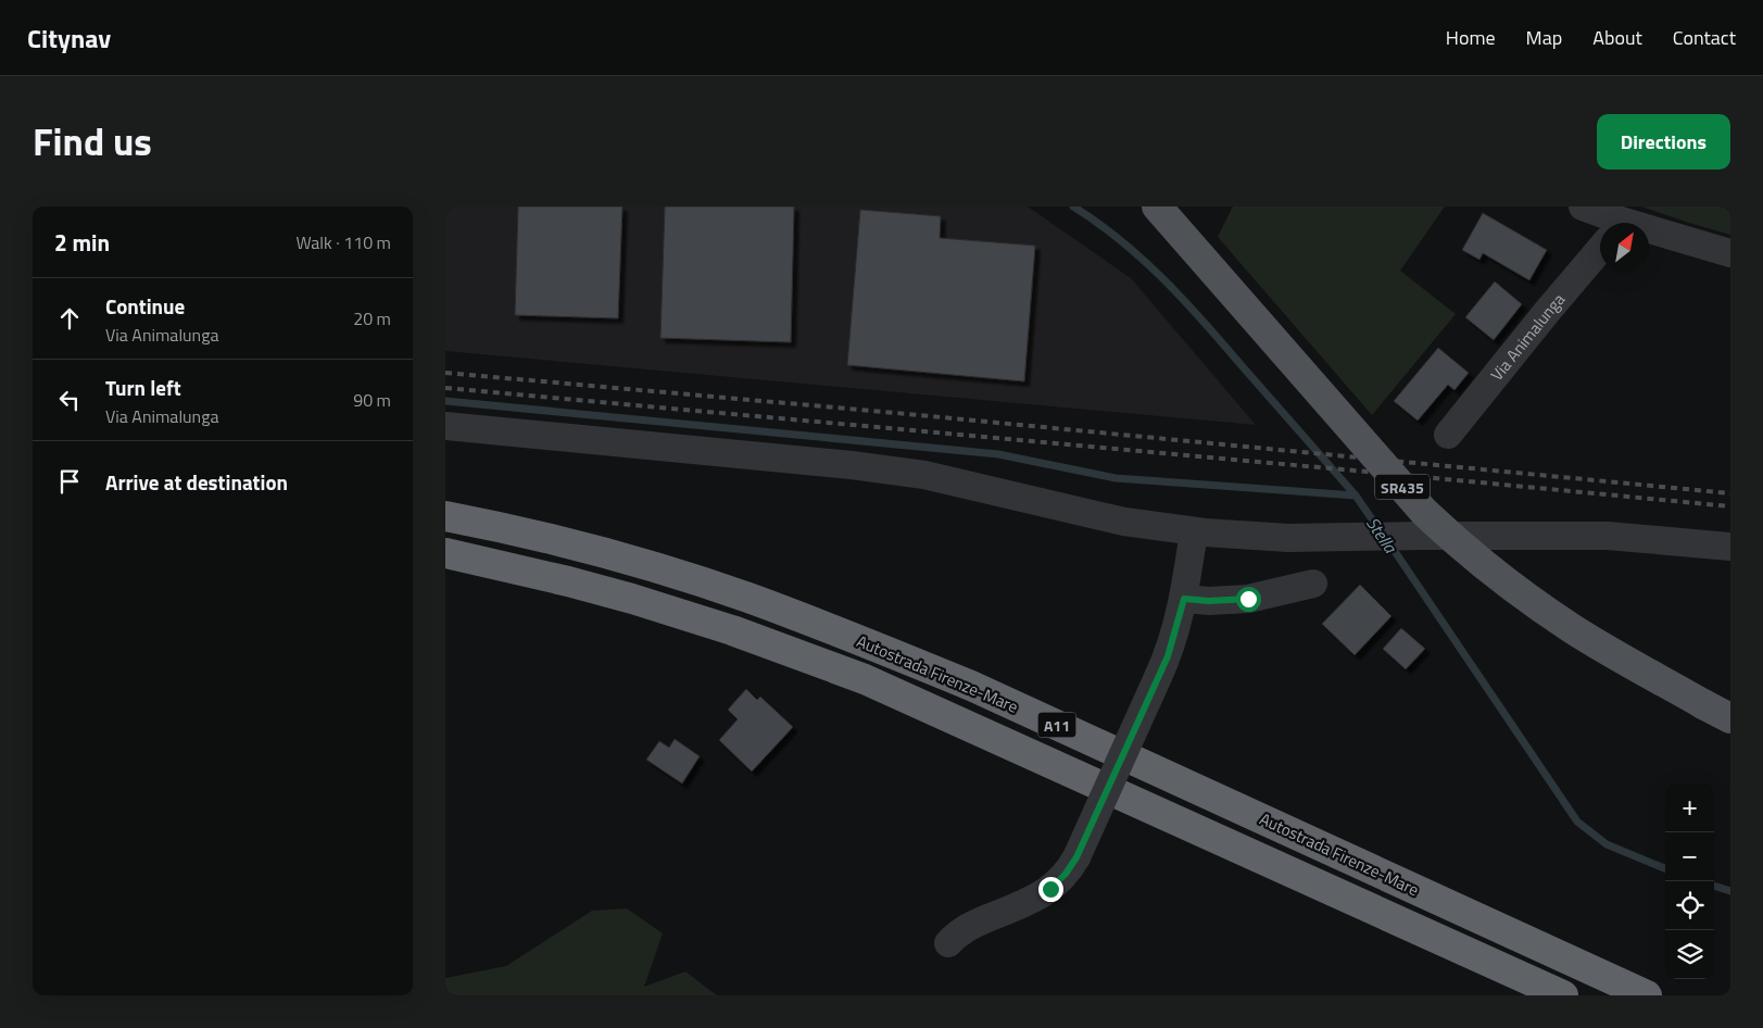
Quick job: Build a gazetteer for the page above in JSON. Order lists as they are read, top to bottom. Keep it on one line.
{"streets":{"highway":["Autostrada Firenze-Mare","A11"],"main road":["SR435"],"street":["Via Animalunga"]},"water":["Stella"],"north":"top right","page":{"header":"Citynav","nav":["Home","Map","About","Contact"],"title":"Find us","buttons":"Directions","heading":["2 min","Walk · 110 m"],"list":[["Continue","Via Animalunga","20 m"],["Turn left","Via Animalunga","90 m"],"Arrive at destination"],"map_buttons":["+","−"]}}
